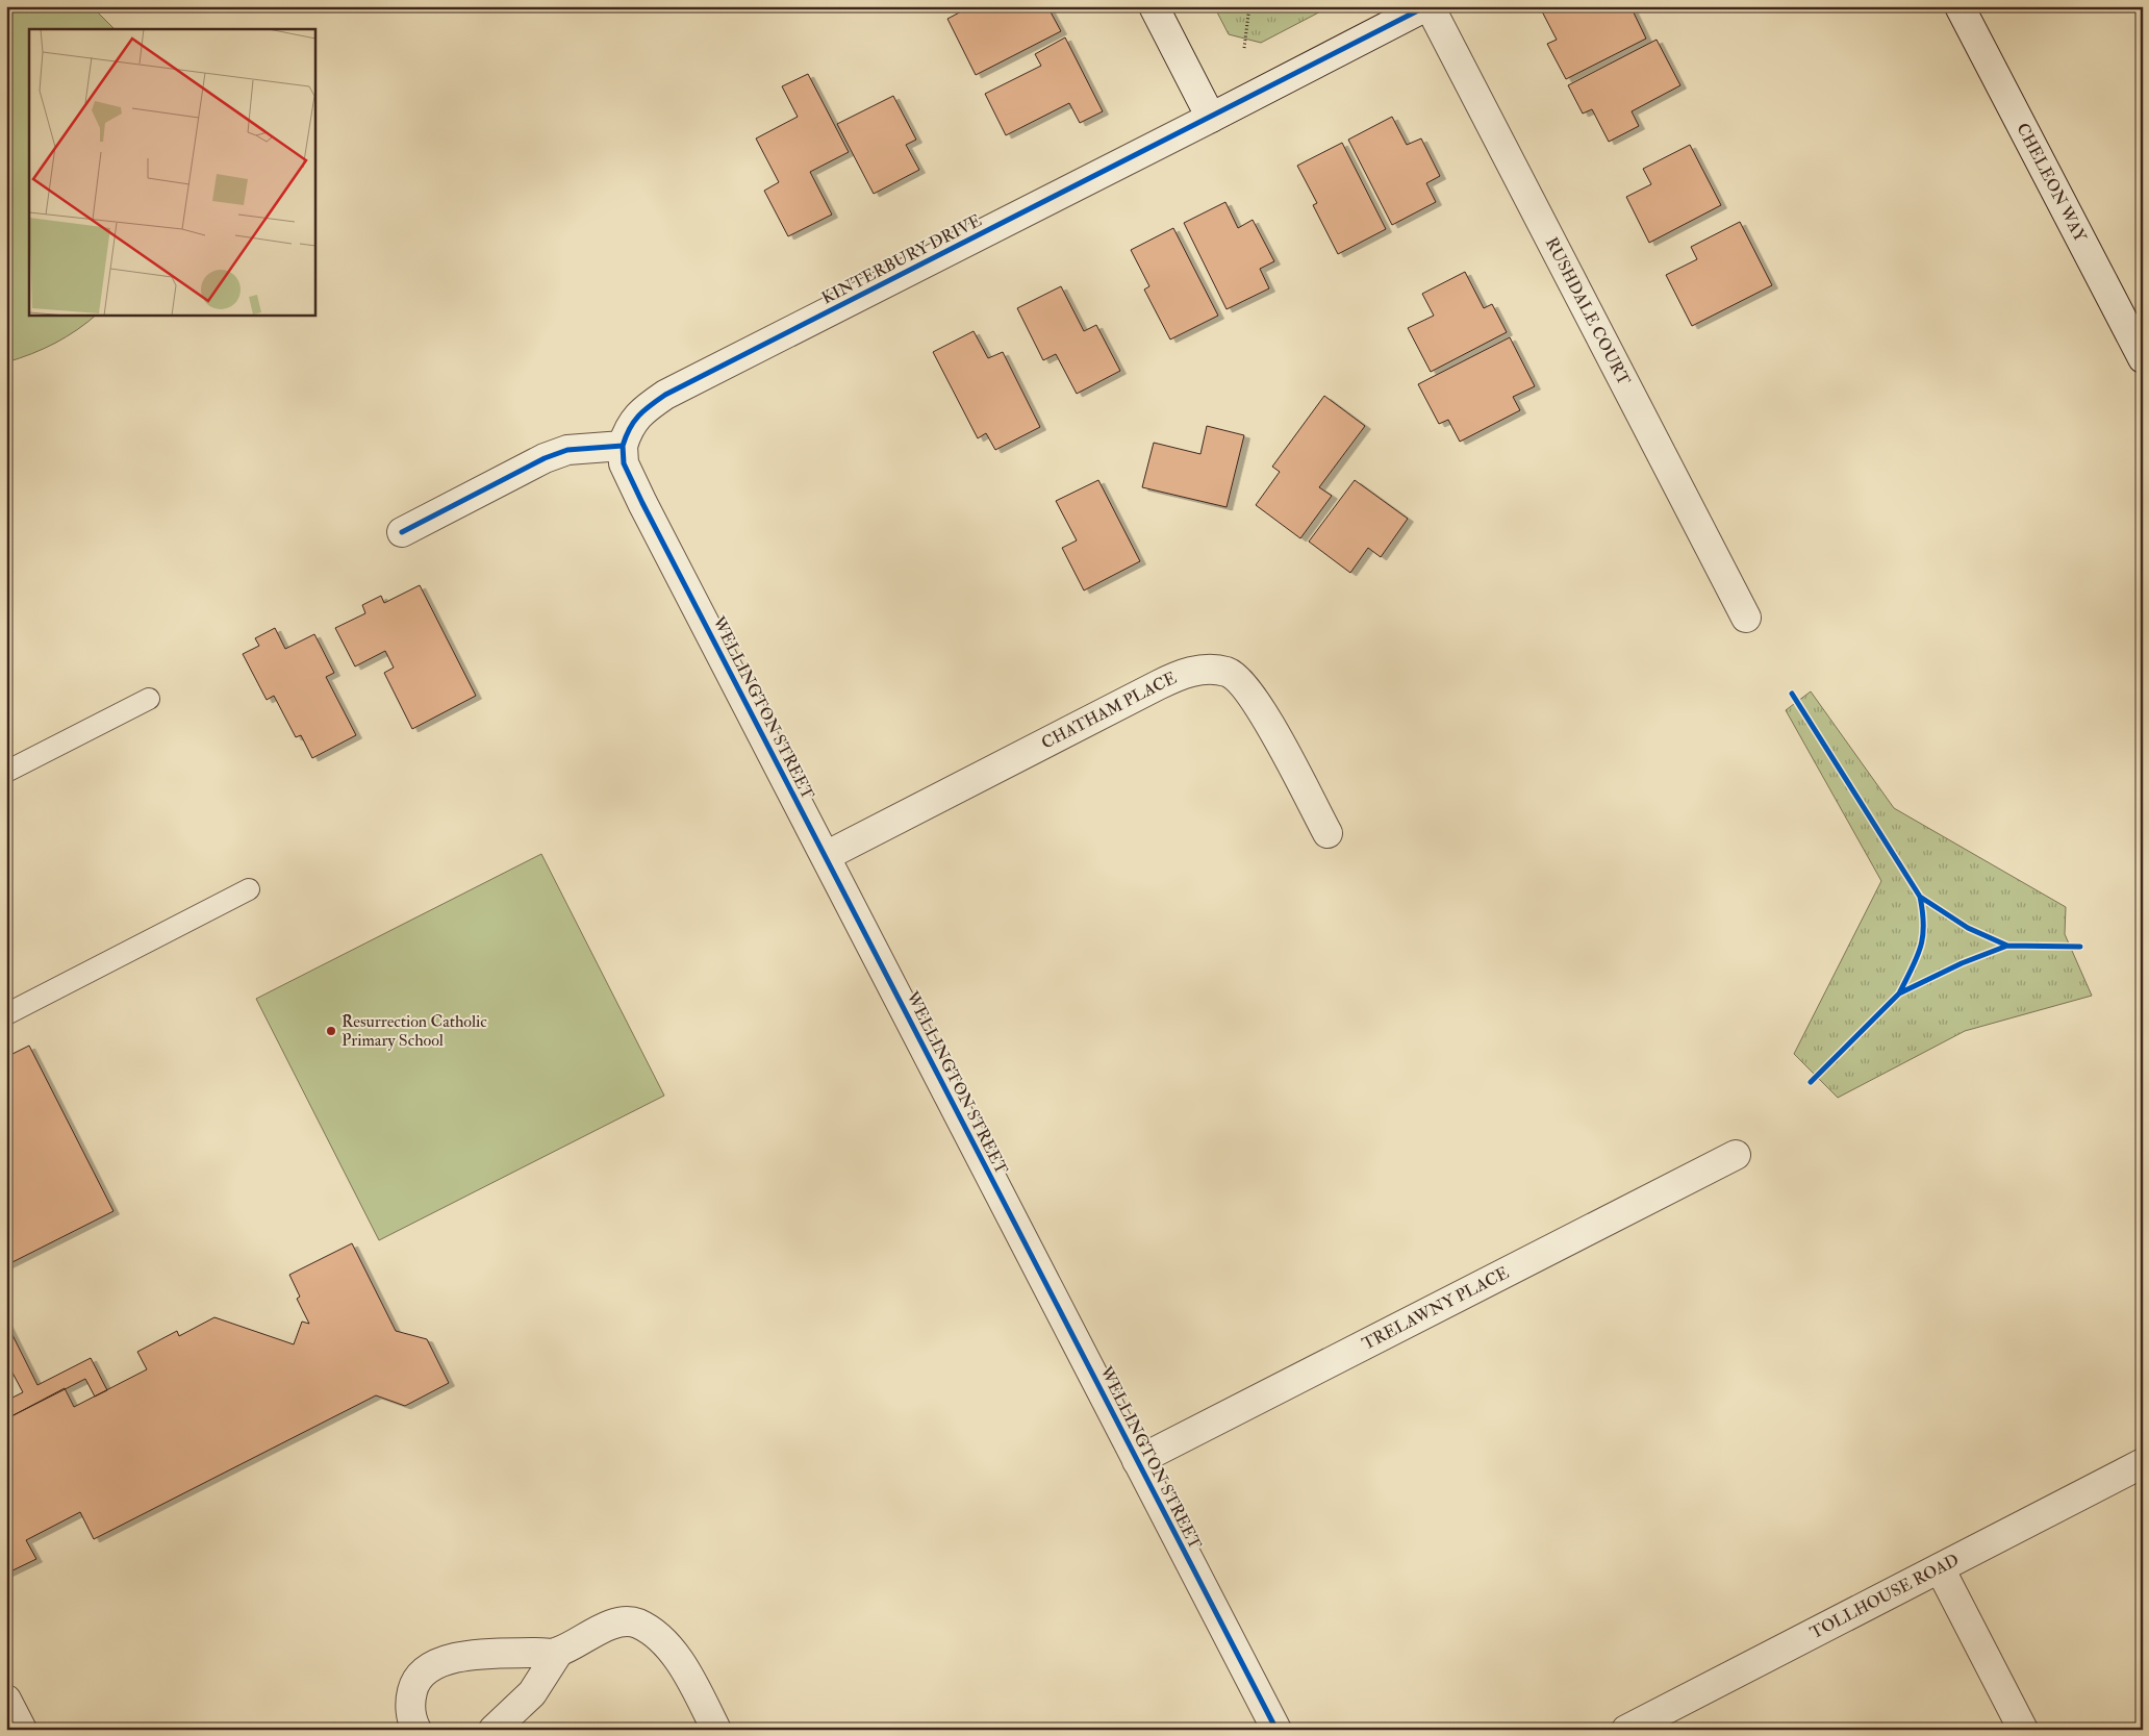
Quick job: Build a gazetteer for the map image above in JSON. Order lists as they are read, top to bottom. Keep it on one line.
{"streets":{"street":["CHELEON WAY","KINTERBURY DRIVE","RUSHDALE COURT","WELLINGTON STREET","CHATHAM PLACE","TRELAWNY PLACE","TOLLHOUSE ROAD"]},"crossings":[["KINTERBURY DRIVE","WELLINGTON STREET"],["WELLINGTON STREET","CHATHAM PLACE"],["WELLINGTON STREET","TRELAWNY PLACE"]],"places":["Resurrection Catholic Primary School"]}
